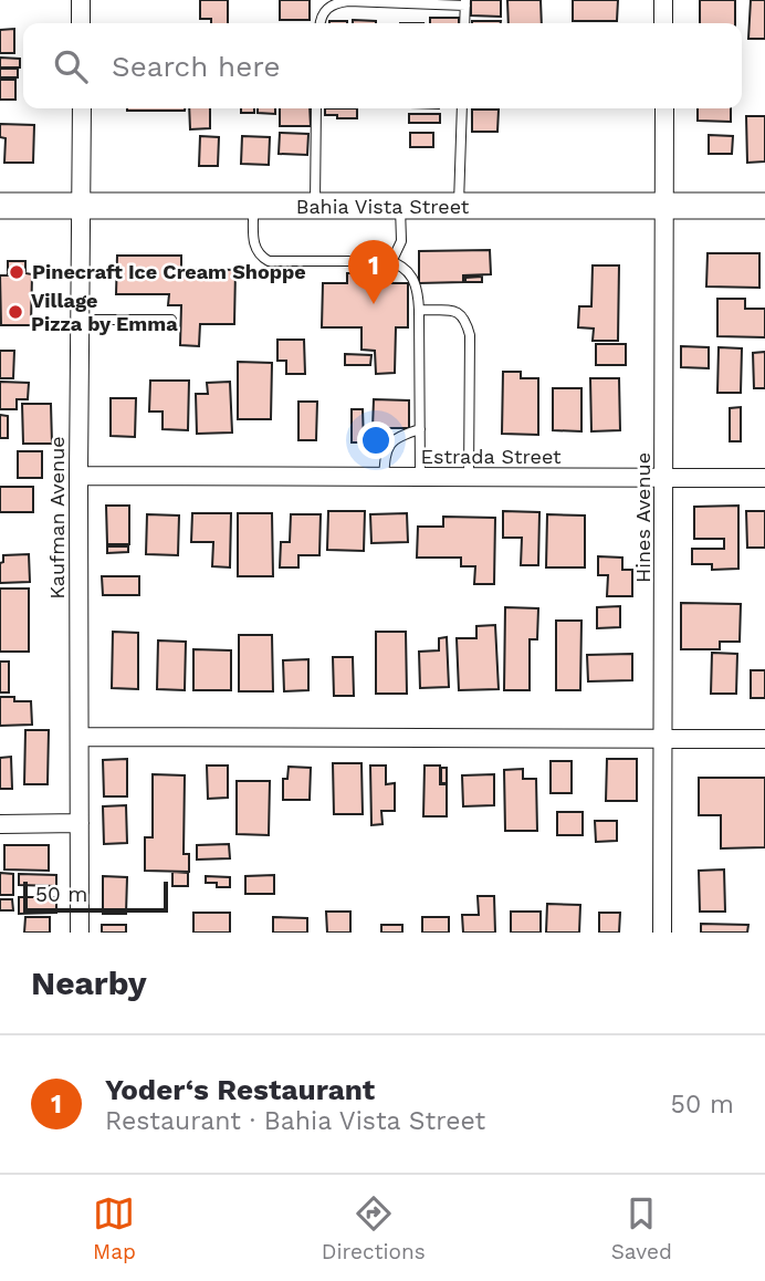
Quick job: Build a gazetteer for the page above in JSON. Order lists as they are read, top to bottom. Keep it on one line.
{"streets":{"street":["Bahia Vista Street","Estrada Street","Kaufman Avenue","Hines Avenue"]},"crossings":[["Bahia Vista Street","Kaufman Avenue"],["Bahia Vista Street","Hines Avenue"],["Estrada Street","Kaufman Avenue"],["Estrada Street","Hines Avenue"]],"places":["Pinecraft Ice Cream Shoppe","Village Pizza by Emma"],"scale_bar":"50 m","page":{"search":"Search here","pins":"1","scale":"50 m","heading":"Nearby","list":[{"mark":"1","name":"Yoder‘s Restaurant","note":"Restaurant · Bahia Vista Street","value":"50 m"}],"nav":["Map","Directions","Saved"]}}
